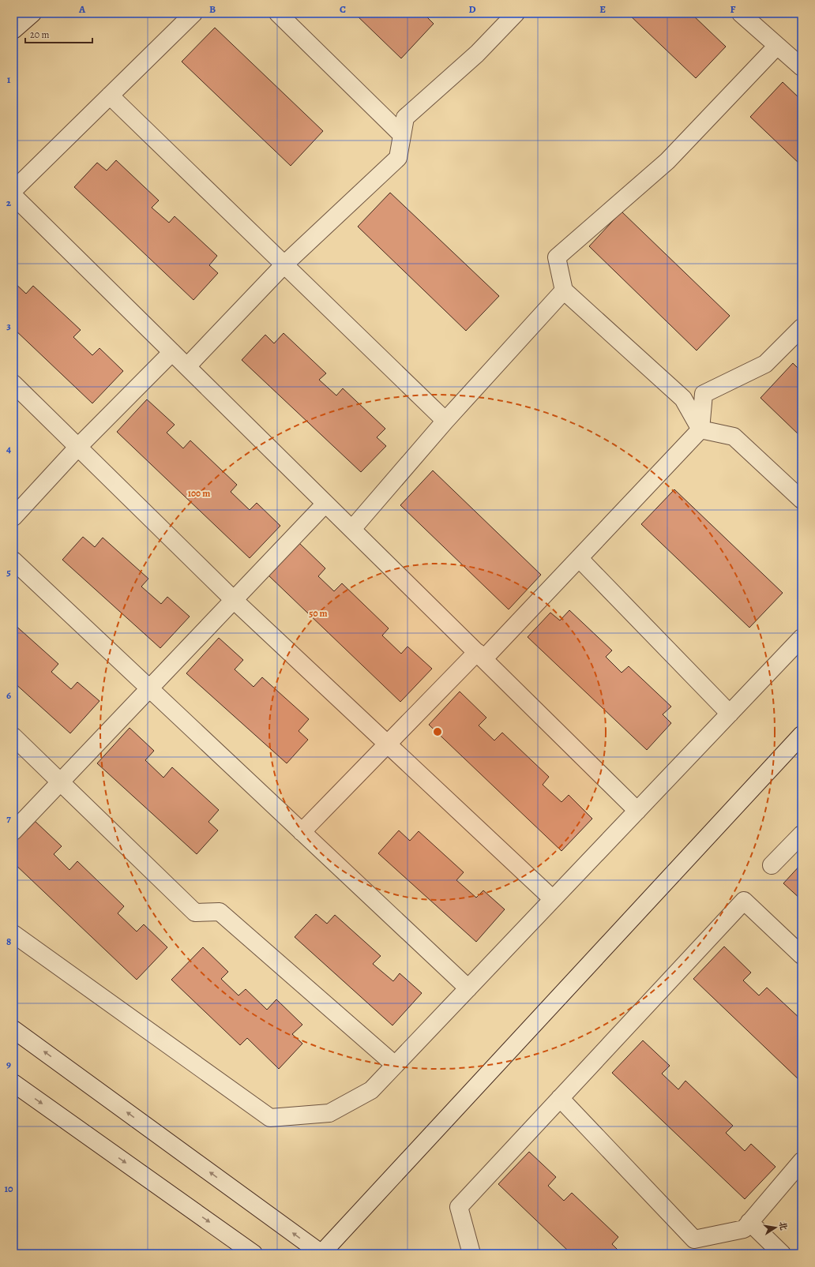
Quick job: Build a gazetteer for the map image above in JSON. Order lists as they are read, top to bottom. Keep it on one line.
{"scale_bar":"20 m","north":"right","grid":{"columns":["A","B","C","D","E","F"],"rows":["1","2","3","4","5","6","7","8","9","10"]},"rings":["100 m","50 m"]}
